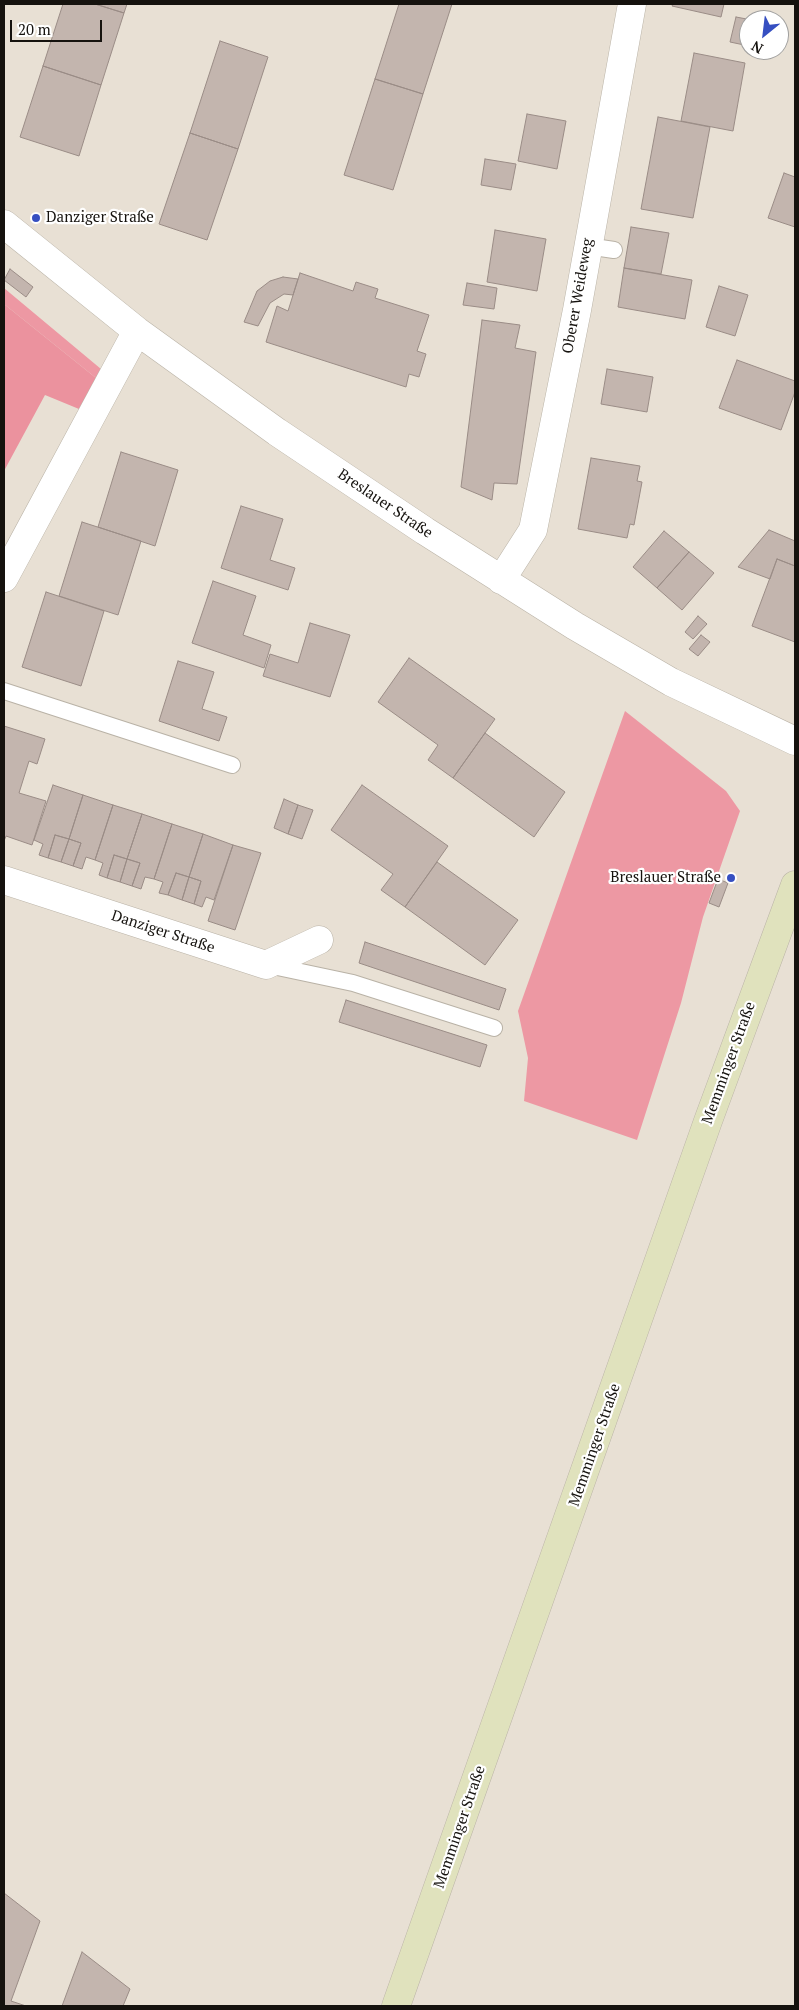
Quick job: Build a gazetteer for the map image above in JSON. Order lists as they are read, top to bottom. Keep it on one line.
{"streets":{"main road":["Memminger Straße"],"street":["Oberer Weideweg","Breslauer Straße","Danziger Straße"]},"crossings":[["Oberer Weideweg","Breslauer Straße"]],"places":["Danziger Straße","Breslauer Straße"],"scale_bar":"20 m","north":"bottom left"}
